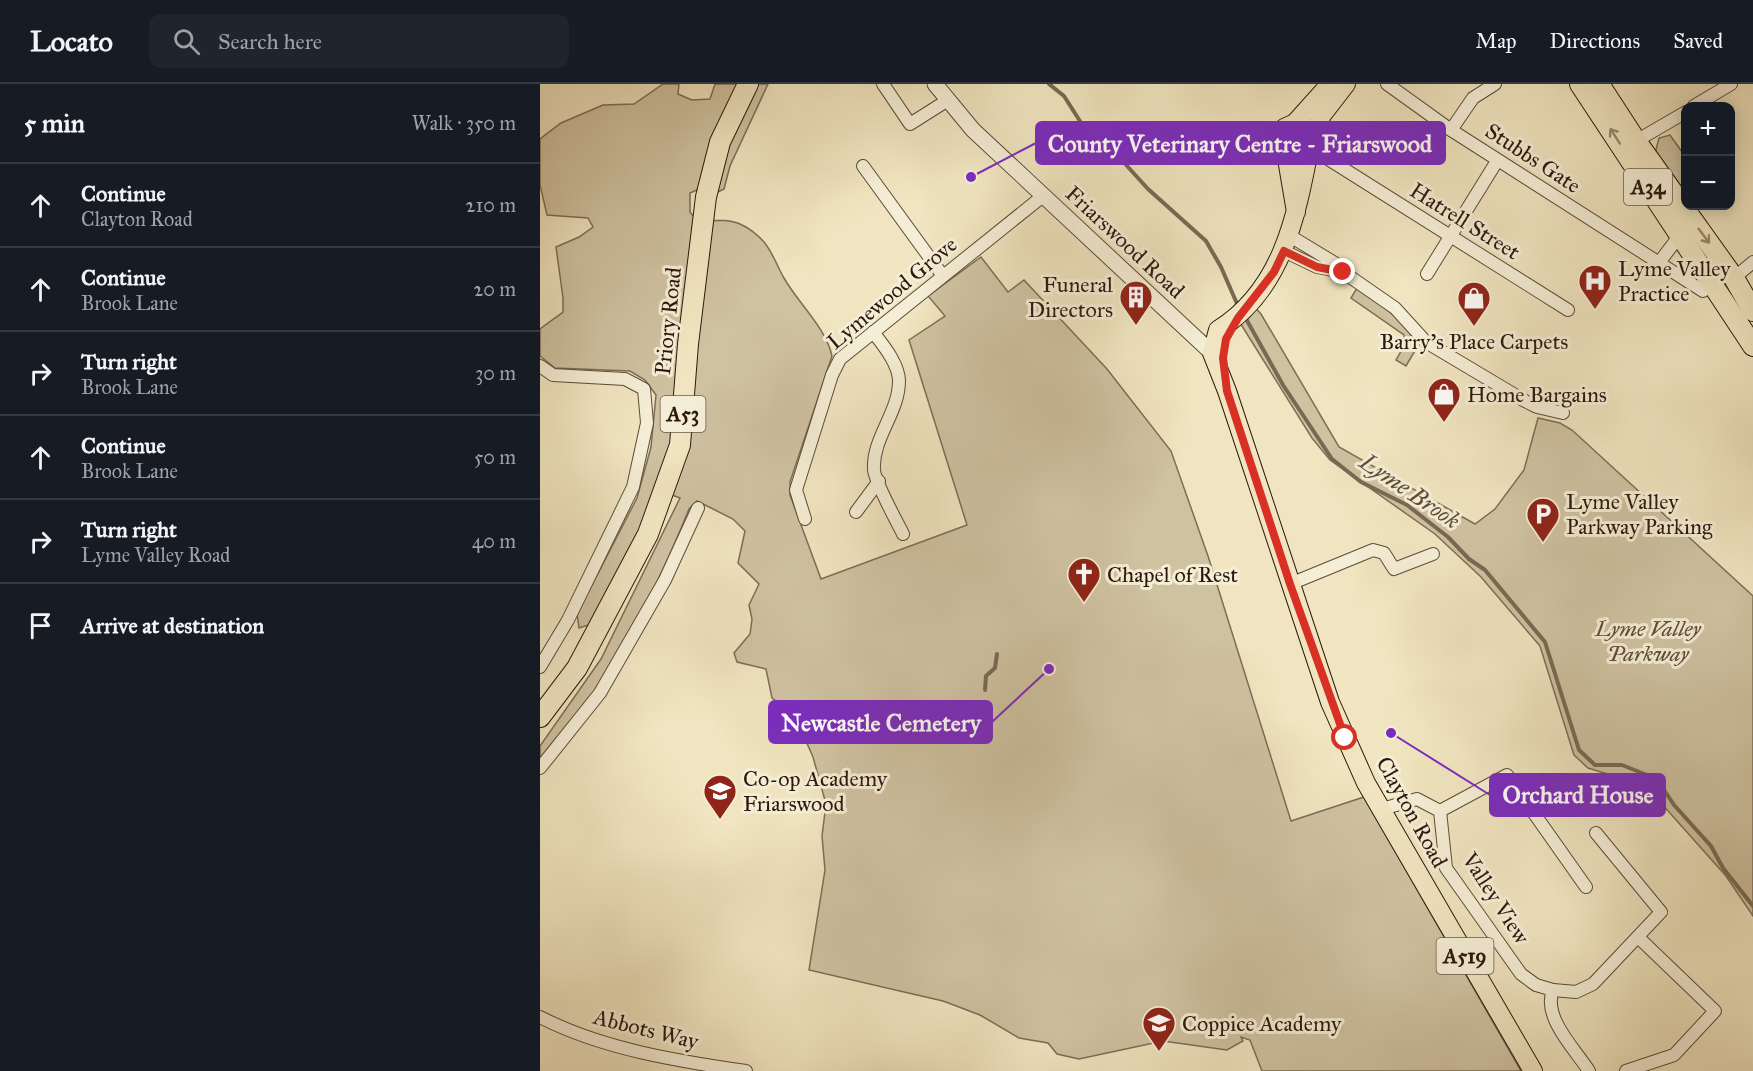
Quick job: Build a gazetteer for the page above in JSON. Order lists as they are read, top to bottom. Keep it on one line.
{"streets":{"highway":["A34","Priory Road","A53"],"main road":["Clayton Road","A519"],"street":["Stubbs Gate","Hatrell Street","Friarswood Road","Lymewood Grove","Valley View","Abbots Way"]},"crossings":[["Stubbs Gate","A34"],["Hatrell Street","A519"],["Friarswood Road","Lymewood Grove"],["Friarswood Road","A519"],["Clayton Road","A519"]],"water":["Lyme Brook"],"parks":["Lyme Valley Parkway"],"places":{"other":["County Veterinary Centre - Friarswood","Newcastle Cemetery","Orchard House"],"hospital":["Lyme Valley Practice"],"building":["Funeral Directors"],"shop":["Barry's Place Carpets","Home Bargains"],"parking":["Lyme Valley Parkway Parking"],"church":["Chapel of Rest"],"school or university":["Co-op Academy Friarswood","Coppice Academy"]},"page":{"header":"Locato","search":"Search here","nav":["Map","Directions","Saved"],"heading":["5 min","Walk · 350 m"],"map_buttons":["+","−"],"list":[["Continue","Clayton Road","210 m"],["Continue","Brook Lane","20 m"],["Turn right","Brook Lane","30 m"],["Continue","Brook Lane","50 m"],["Turn right","Lyme Valley Road","40 m"],"Arrive at destination"]}}
